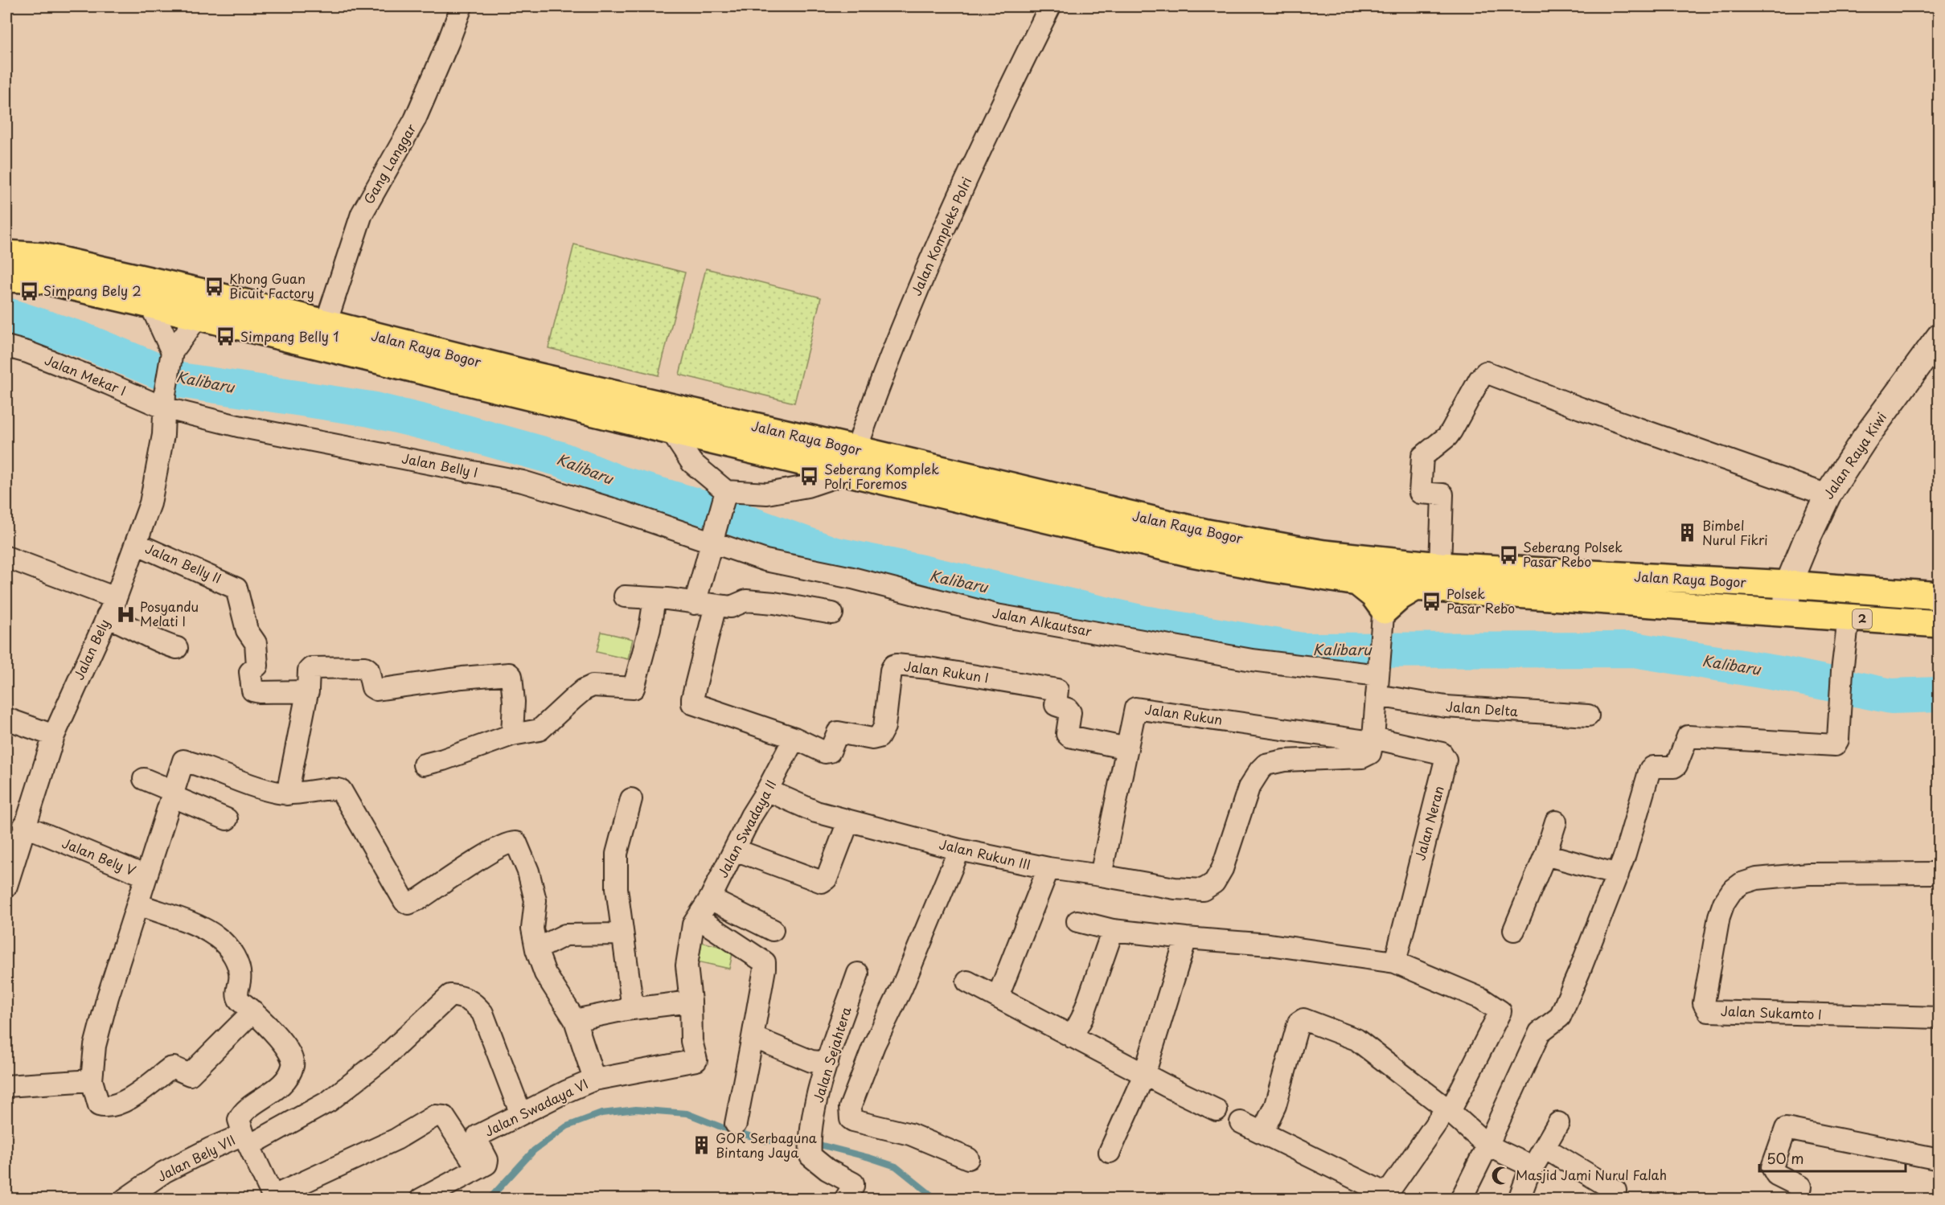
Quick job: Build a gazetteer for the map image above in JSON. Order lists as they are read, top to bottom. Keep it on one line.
{"streets":{"highway":["Jalan Raya Bogor","2"],"street":["Gang Langgar","Jalan Kompleks Polri","Jalan Mekar I","Jalan Raya Kiwi","Jalan Belly I","Jalan Belly II","Jalan Alkautsar","Jalan Bely","Jalan Rukun I","Jalan Delta","Jalan Rukun","Jalan Neran","Jalan Swadaya II","Jalan Rukun III","Jalan Bely V","Jalan Sukamto I","Jalan Sejahtera","Jalan Swadaya VI","Jalan Bely VII"]},"crossings":[["Gang Langgar","Jalan Raya Bogor"],["Jalan Kompleks Polri","Jalan Raya Bogor"],["Jalan Raya Bogor","Jalan Raya Kiwi"],["Jalan Raya Bogor","Jalan Bely"],["Jalan Mekar I","Jalan Belly I"],["Jalan Mekar I","Jalan Bely"],["Jalan Belly I","Jalan Alkautsar"],["Jalan Belly I","Jalan Bely"],["Jalan Belly II","Jalan Bely"],["Jalan Bely","Jalan Bely V"],["Jalan Rukun I","Jalan Rukun"],["Jalan Rukun I","Jalan Swadaya II"],["Jalan Rukun","Jalan Neran"],["Jalan Rukun","Jalan Rukun III"],["Jalan Neran","Jalan Rukun III"],["Jalan Swadaya II","Jalan Rukun III"],["Jalan Swadaya II","Jalan Swadaya VI"],["Jalan Swadaya VI","Jalan Bely VII"]],"water":["Kalibaru"],"places":{"bus stop":["Khong Guan Bicuit Factory","Simpang Bely 2","Simpang Belly 1","Seberang Komplek Polri Foremos","Seberang Polsek Pasar Rebo","Polsek Pasar Rebo"],"building":["Bimbel Nurul Fikri","GOR Serbaguna Bintang Jaya"],"hospital":["Posyandu Melati I"],"mosque":["Masjid Jami Nurul Falah"]},"scale_bar":"50 m"}
